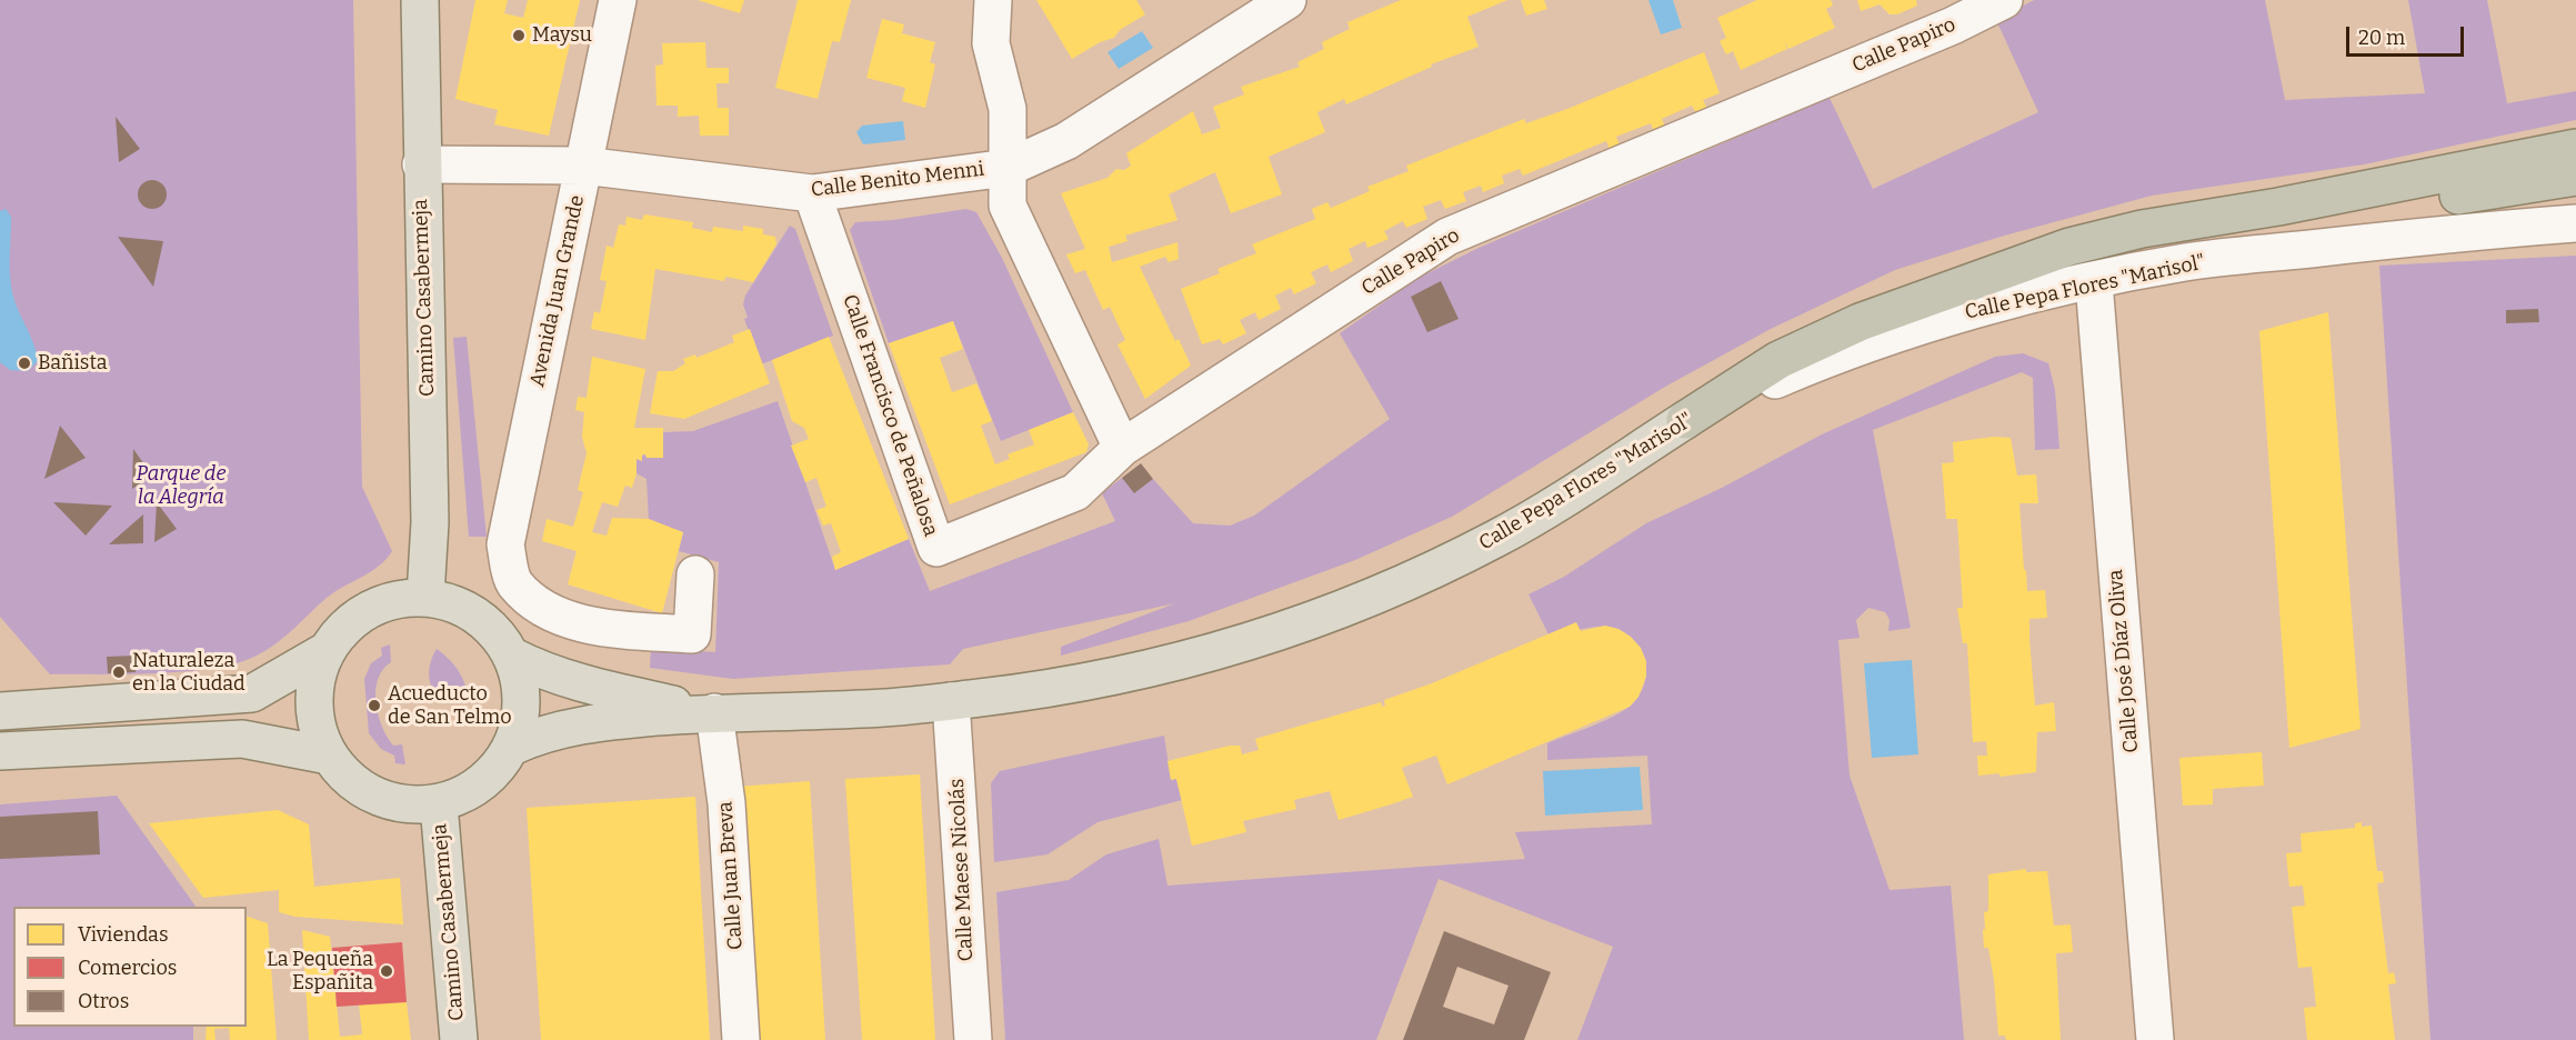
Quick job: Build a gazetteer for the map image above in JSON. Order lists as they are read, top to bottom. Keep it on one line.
{"streets":{"main road":["Calle Pepa Flores \"Marisol\"","Camino Casabermeja"],"street":["Calle Papiro","Calle Benito Menni","Avenida Juan Grande","Calle Francisco de Peñalosa","Calle José Díaz Oliva","Calle Maese Nicolás","Calle Juan Breva"]},"crossings":[["Calle Papiro","Calle Francisco de Peñalosa"],["Calle Benito Menni","Avenida Juan Grande"],["Calle Benito Menni","Camino Casabermeja"],["Calle Benito Menni","Calle Francisco de Peñalosa"],["Calle Pepa Flores \"Marisol\"","Camino Casabermeja"],["Calle Pepa Flores \"Marisol\"","Calle José Díaz Oliva"],["Calle Pepa Flores \"Marisol\"","Calle Maese Nicolás"],["Calle Pepa Flores \"Marisol\"","Calle Juan Breva"]],"parks":["Parque de la Alegría"],"places":["Maysu","Bañista","Naturaleza en la Ciudad","Acueducto de San Telmo","La Pequeña Españita"],"legend":["Viviendas","Comercios","Otros"],"scale_bar":"20 m"}
